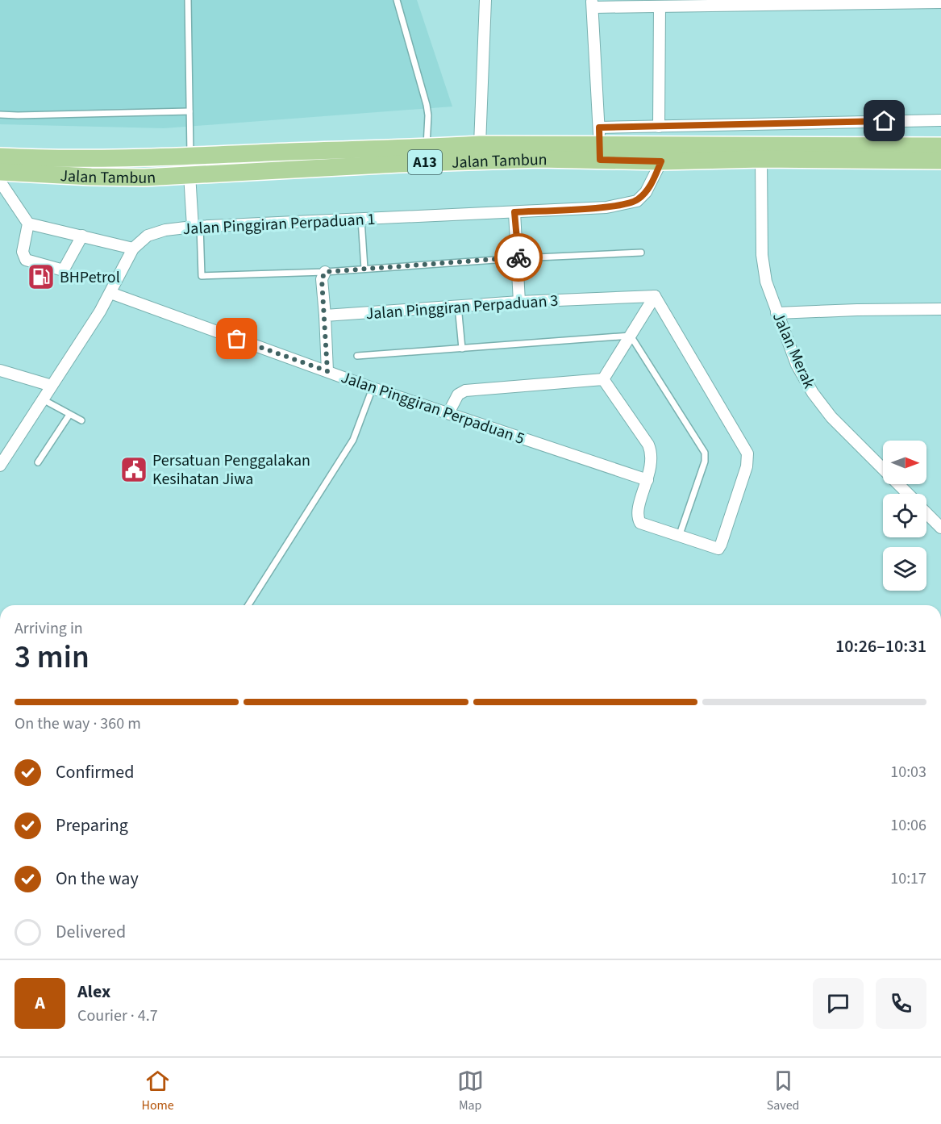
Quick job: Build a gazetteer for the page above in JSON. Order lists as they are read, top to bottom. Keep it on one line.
{"streets":{"main road":["Jalan Tambun","A13"],"street":["Jalan Pinggiran Perpaduan 1","Jalan Pinggiran Perpaduan 3","Jalan Merak","Jalan Pinggiran Perpaduan 5"]},"crossings":[["Jalan Tambun","Jalan Pinggiran Perpaduan 1"],["Jalan Tambun","Jalan Merak"],["Jalan Pinggiran Perpaduan 1","Jalan Pinggiran Perpaduan 5"]],"places":{"fuel station":["BHPetrol"],"public building":["Persatuan Penggalakan Kesihatan Jiwa"]},"north":"right","page":{"heading":["3 min","Arriving in","10:26–10:31"],"panel":["Alex","Courier · 4.7"],"bar":"On the way · 360 m","list":[["Confirmed","10:03"],["Preparing","10:06"],["On the way","10:17"],"Delivered"],"round":"A","tabs":["Home","Map","Saved"]}}
